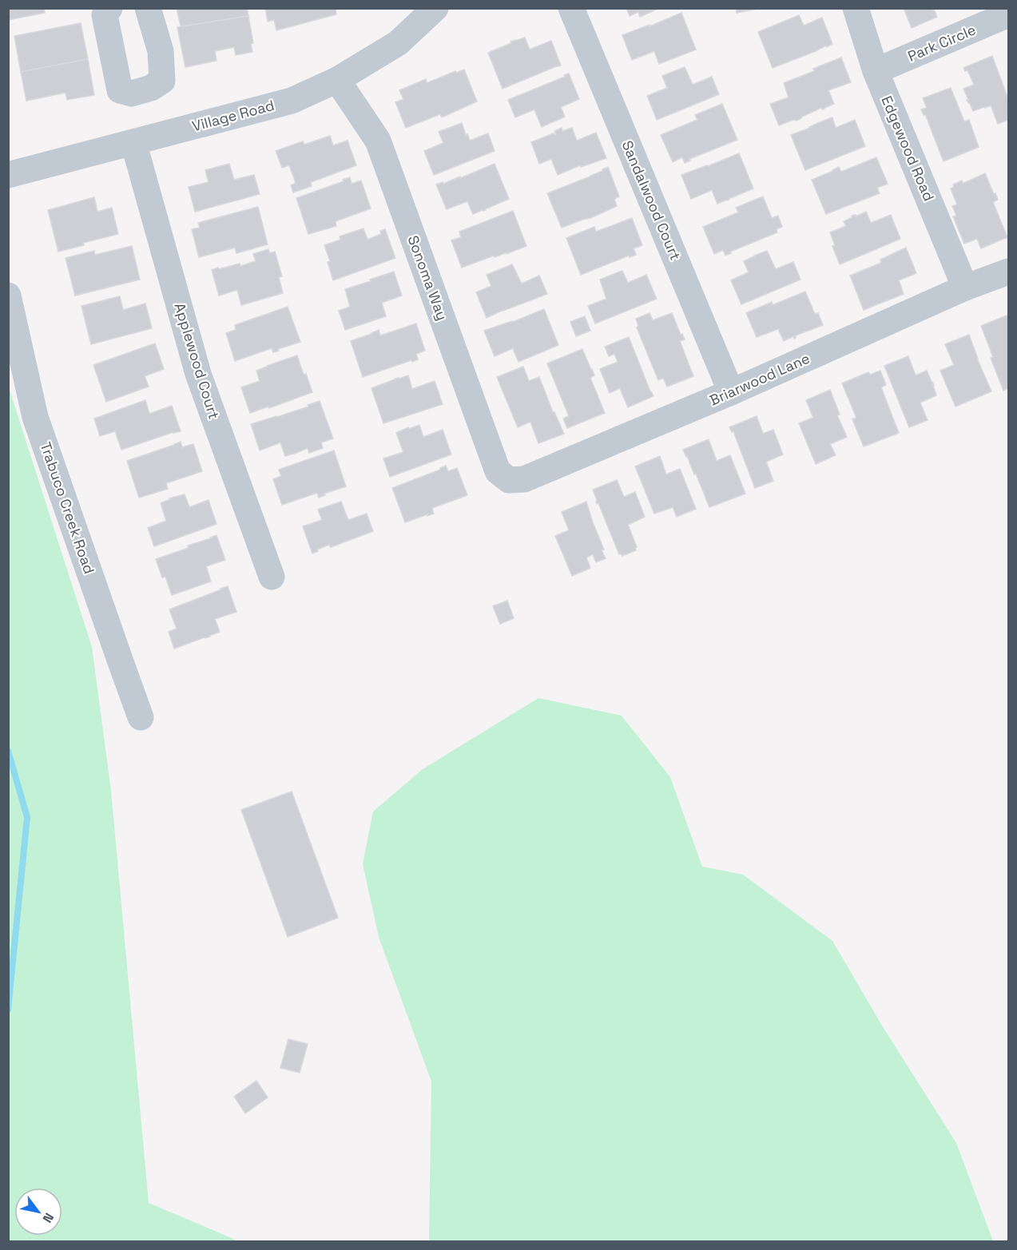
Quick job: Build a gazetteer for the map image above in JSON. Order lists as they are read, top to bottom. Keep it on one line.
{"streets":{"street":["Park Circle","Village Road","Edgewood Road","Sandalwood Court","Sonoma Way","Applewood Court","Briarwood Lane","Trabuco Creek Road"]},"crossings":[["Park Circle","Edgewood Road"],["Village Road","Sonoma Way"],["Village Road","Applewood Court"],["Edgewood Road","Briarwood Lane"],["Sandalwood Court","Briarwood Lane"],["Sonoma Way","Briarwood Lane"]],"north":"bottom right"}
